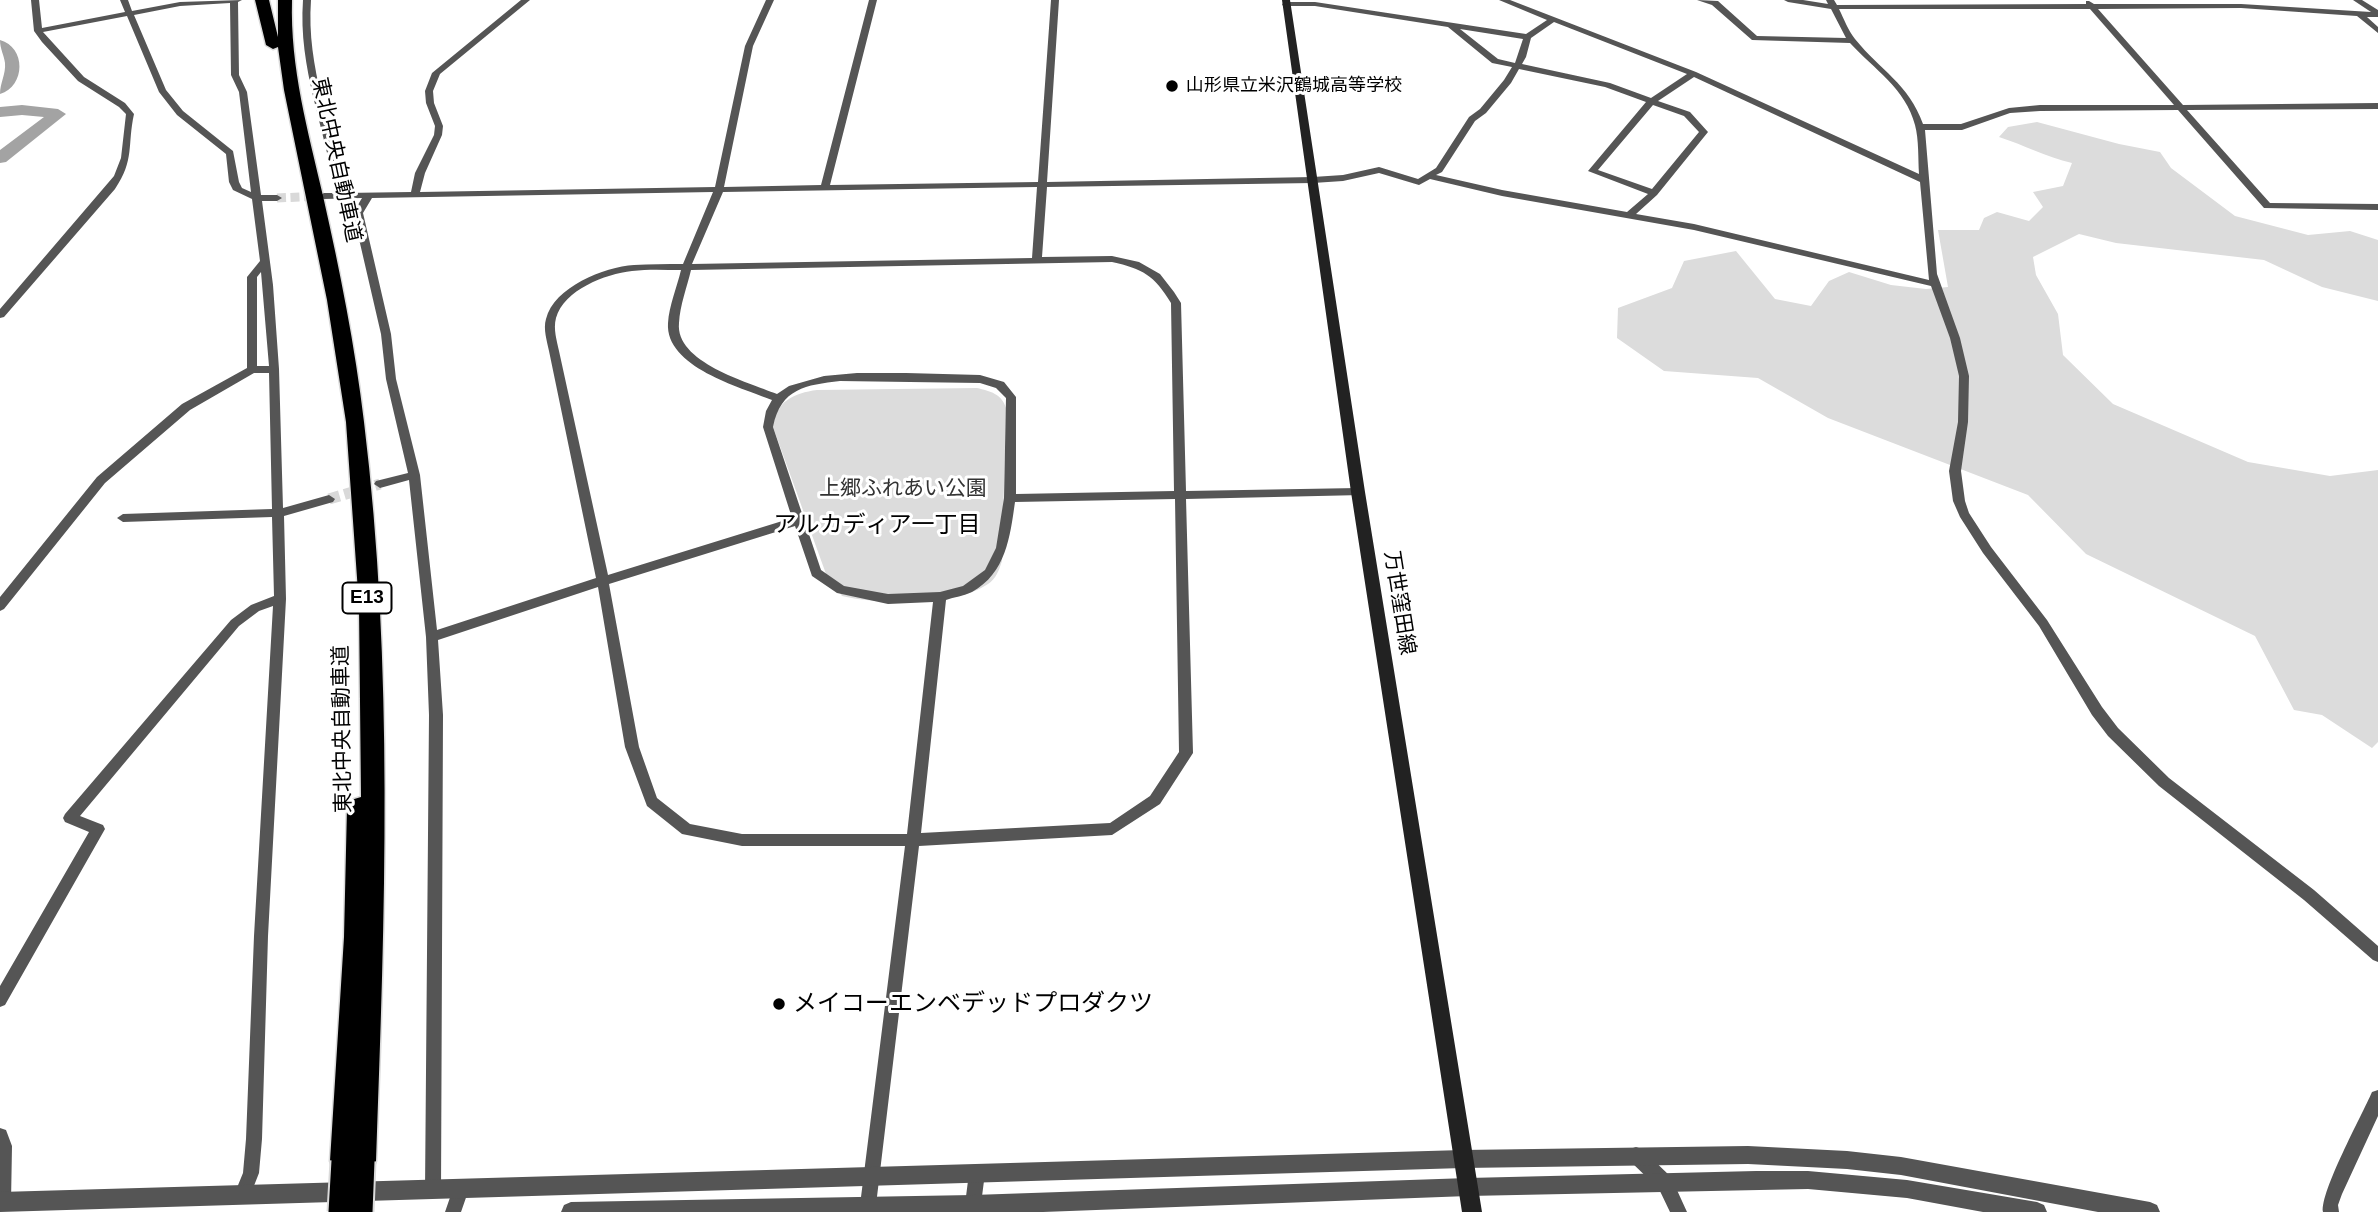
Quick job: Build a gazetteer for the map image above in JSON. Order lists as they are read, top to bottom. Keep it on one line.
{"streets":{"highway":["東北中央自動車道","E13"],"main road":["万世窪田線"]},"districts":["アルカディア一丁目"],"parks":["上郷ふれあい公園"],"places":["山形県立米沢鶴城高等学校","メイコーエンベデッドプロダクツ"]}
